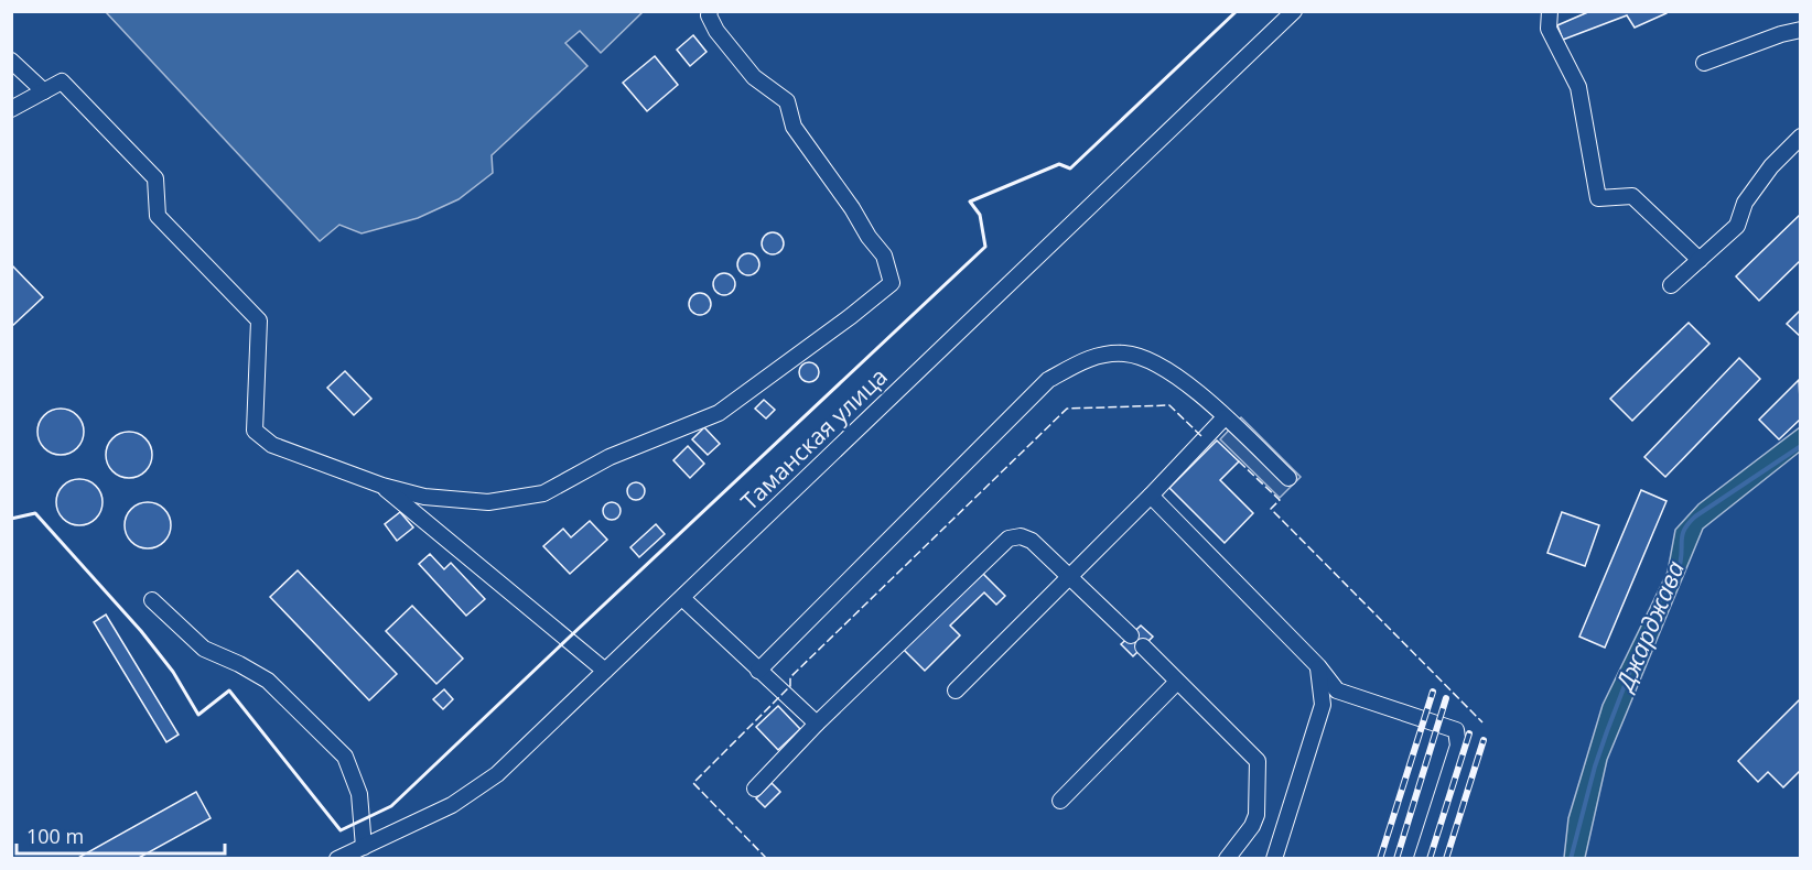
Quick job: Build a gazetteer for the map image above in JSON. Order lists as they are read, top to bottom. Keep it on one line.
{"streets":{"street":["Таманская улица"]},"water":["Джарджава"],"scale_bar":"100 m"}
